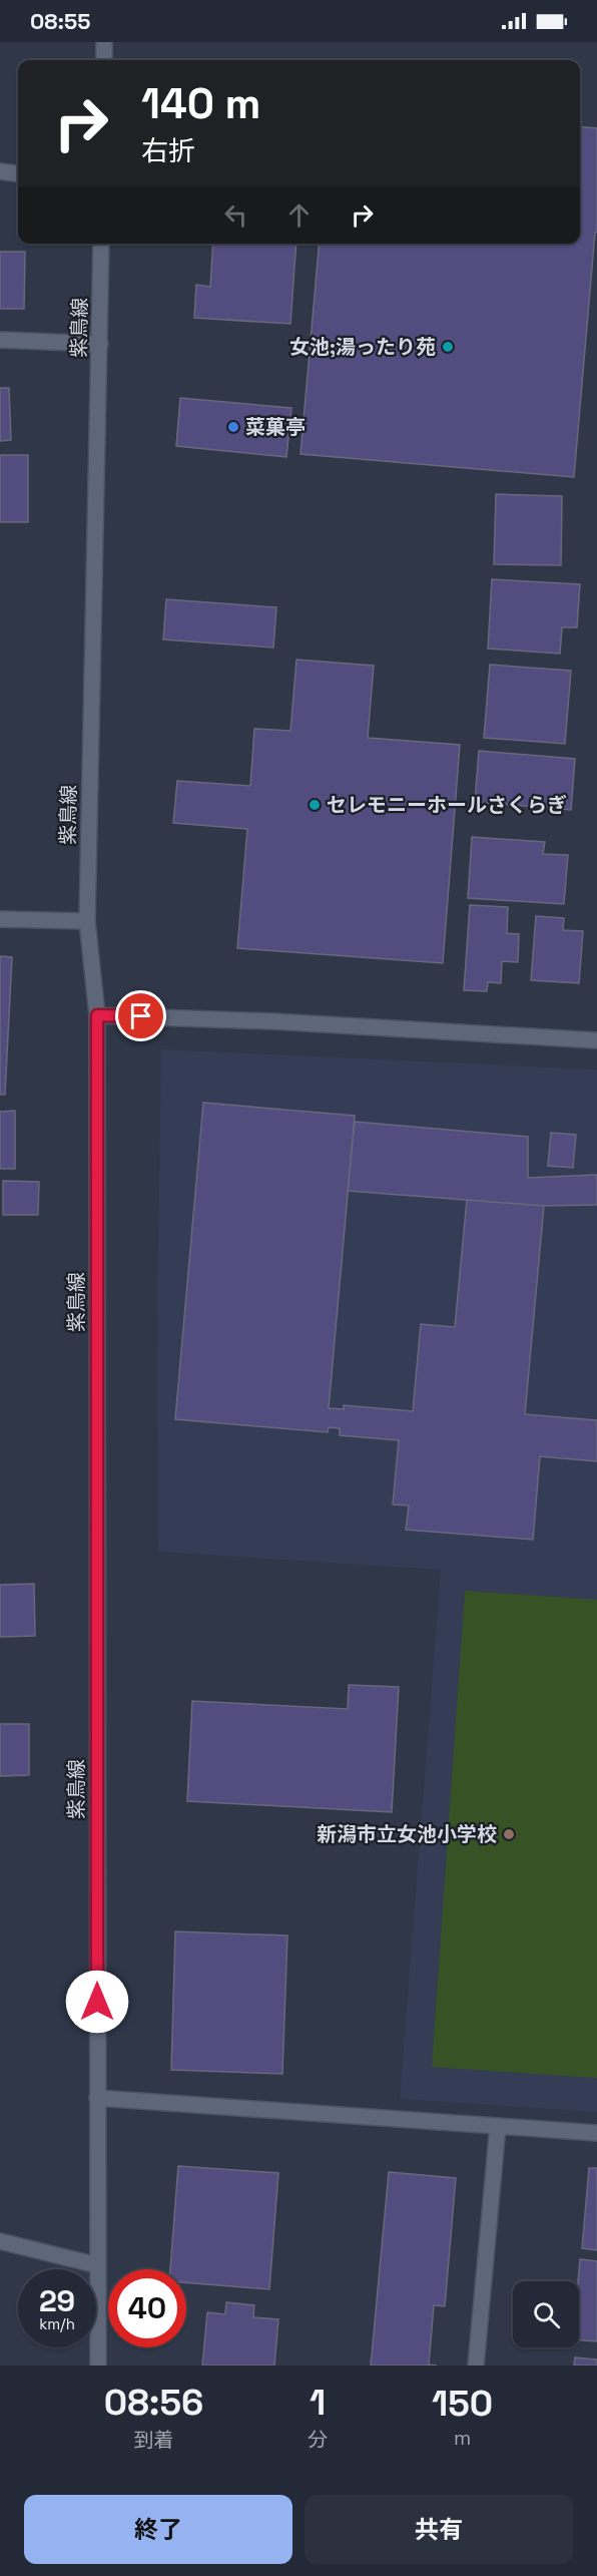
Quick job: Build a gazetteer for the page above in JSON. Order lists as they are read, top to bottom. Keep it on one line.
{"streets":{"street":["紫鳥線"]},"places":["女池;湯ったり苑","菜菓亭","セレモニーホールさくらぎ","新潟市立女池小学校"],"page":{"status":"08:55","turn":["140 m","右折"],"speed":"29 km/h","limit":"40","eta":["08:56","到着","1","分","150","m"],"buttons":["終了","共有"]}}
